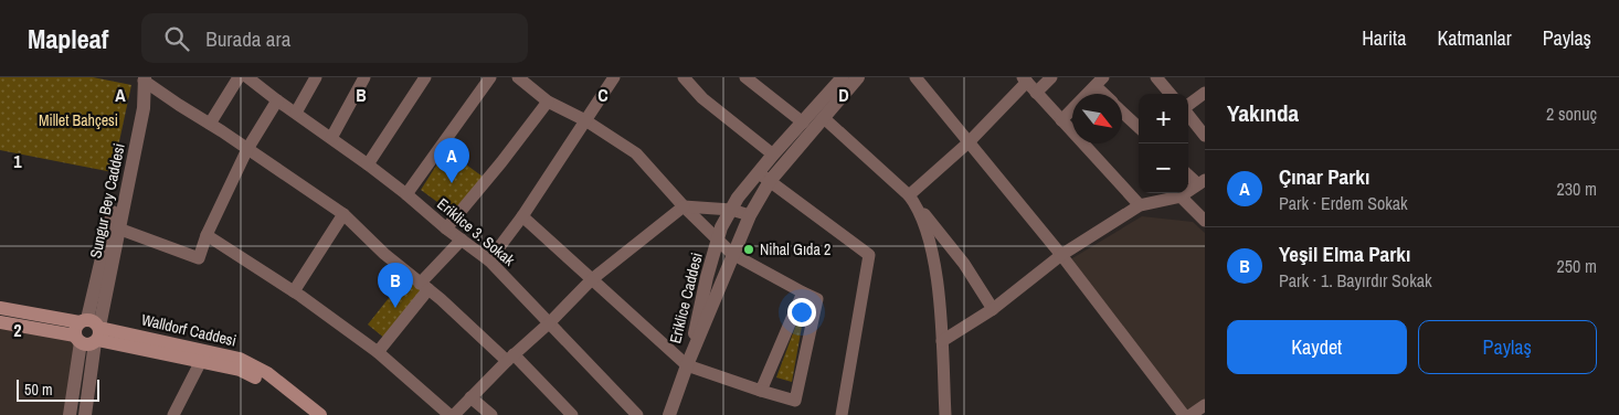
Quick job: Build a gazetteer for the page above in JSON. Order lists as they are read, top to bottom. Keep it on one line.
{"streets":{"main road":["Walldorf Caddesi"],"street":["Sungur Bey Caddesi","Eriklice 3. Sokak","Eriklice Caddesi"]},"crossings":[["Sungur Bey Caddesi","Walldorf Caddesi"]],"parks":["Millet Bahçesi"],"places":["Nihal Gıda 2"],"scale_bar":"50 m","north":"bottom right","page":{"header":"Mapleaf","search":"Burada ara","nav":["Harita","Katmanlar","Paylaş"],"heading":["Yakında","2 sonuç"],"map_buttons":["+","−"],"pins":["A","B"],"list":[{"mark":"A","name":"Çınar Parkı","note":"Park · Erdem Sokak","value":"230 m"},{"mark":"B","name":"Yeşil Elma Parkı","note":"Park · 1. Bayırdır Sokak","value":"250 m"}],"buttons":["Kaydet","Paylaş"],"scale":"50 m"},"grid":{"columns":["A","B","C","D"],"rows":["1","2"]}}
